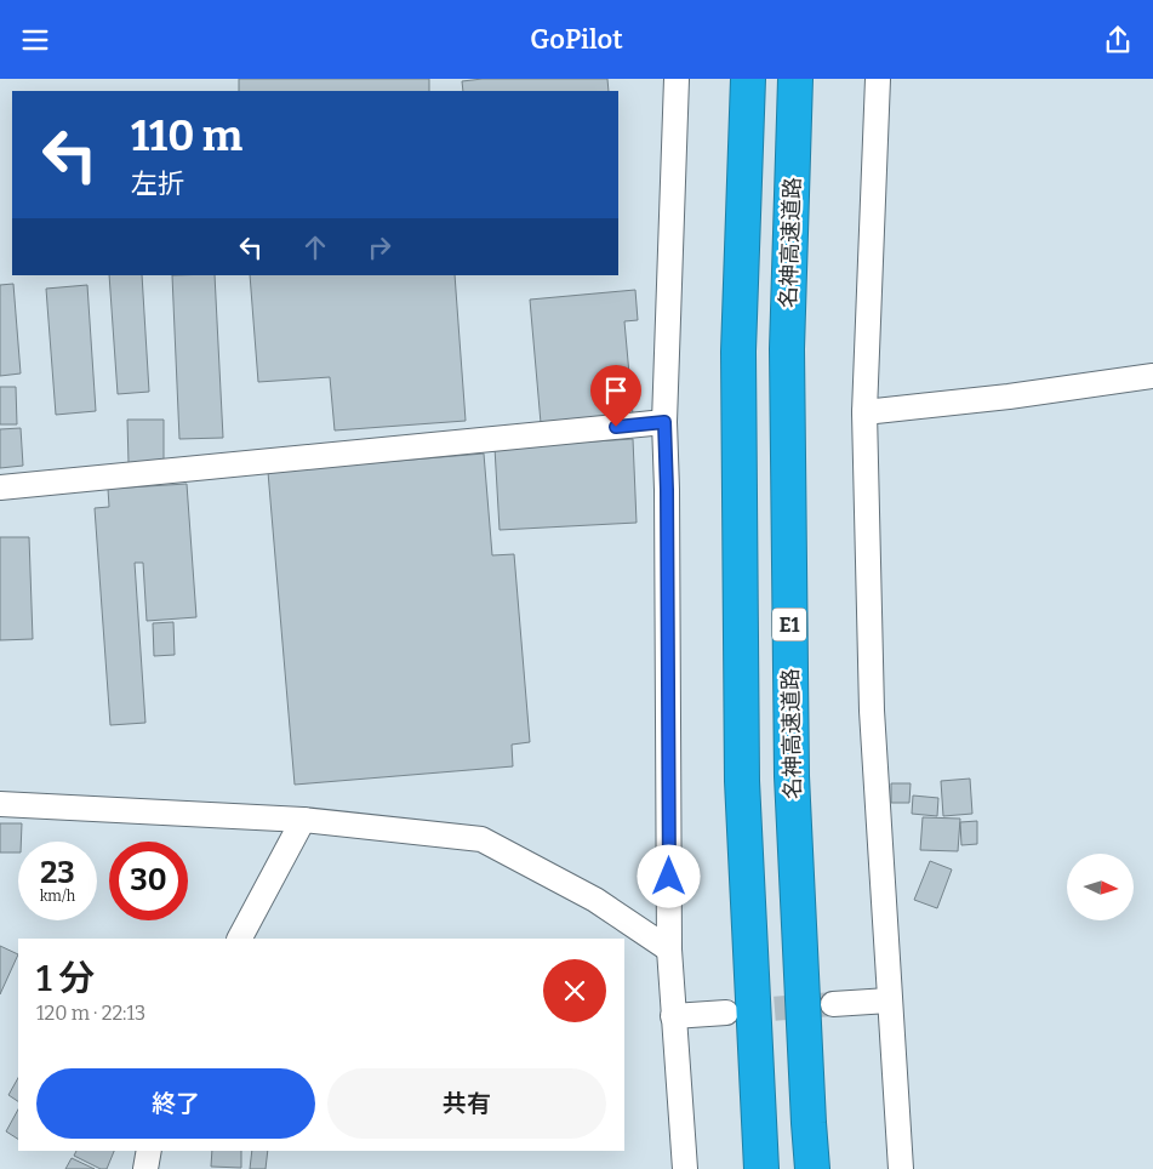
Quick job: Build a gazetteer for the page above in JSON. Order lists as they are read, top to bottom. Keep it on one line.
{"streets":{"highway":["名神高速道路","E1"]},"north":"right","page":{"header":"GoPilot","turn":["110 m","左折"],"speed":"23 km/h","limit":"30","heading":["1 分","120 m · 22:13"],"buttons":["終了","共有"]}}
